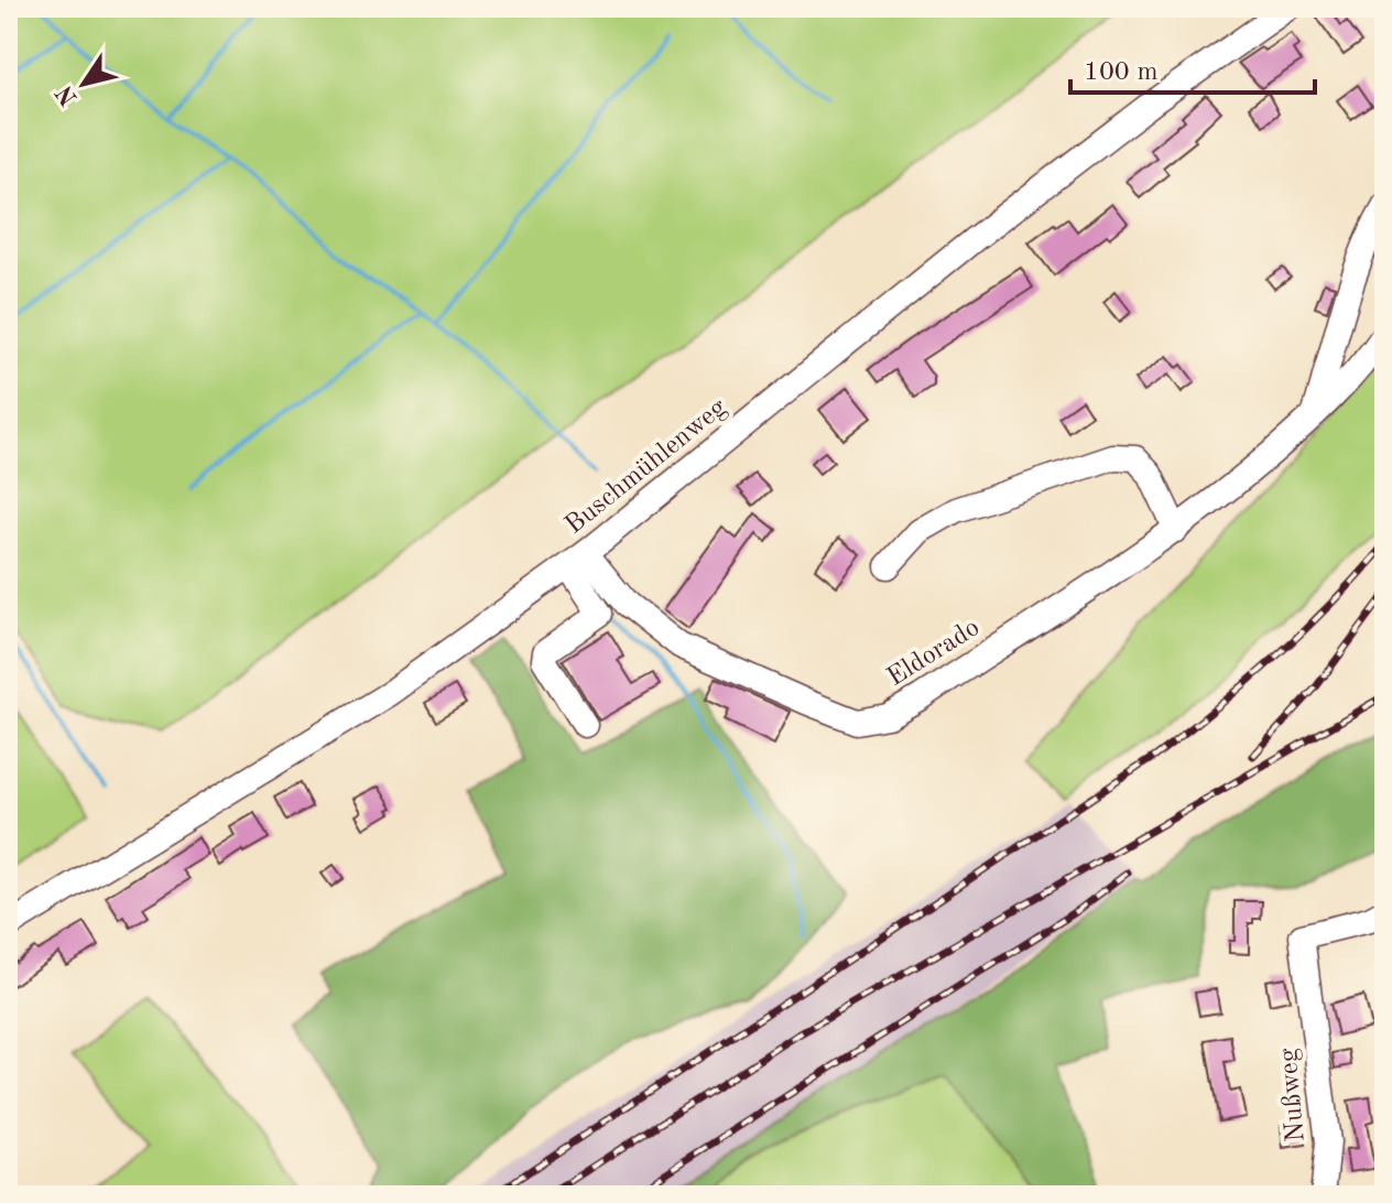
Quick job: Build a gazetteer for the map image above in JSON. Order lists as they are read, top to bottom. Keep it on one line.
{"streets":{"street":["Buschmühlenweg","Eldorado","Nußweg"]},"crossings":[["Buschmühlenweg","Eldorado"]],"scale_bar":"100 m","north":"bottom left"}
